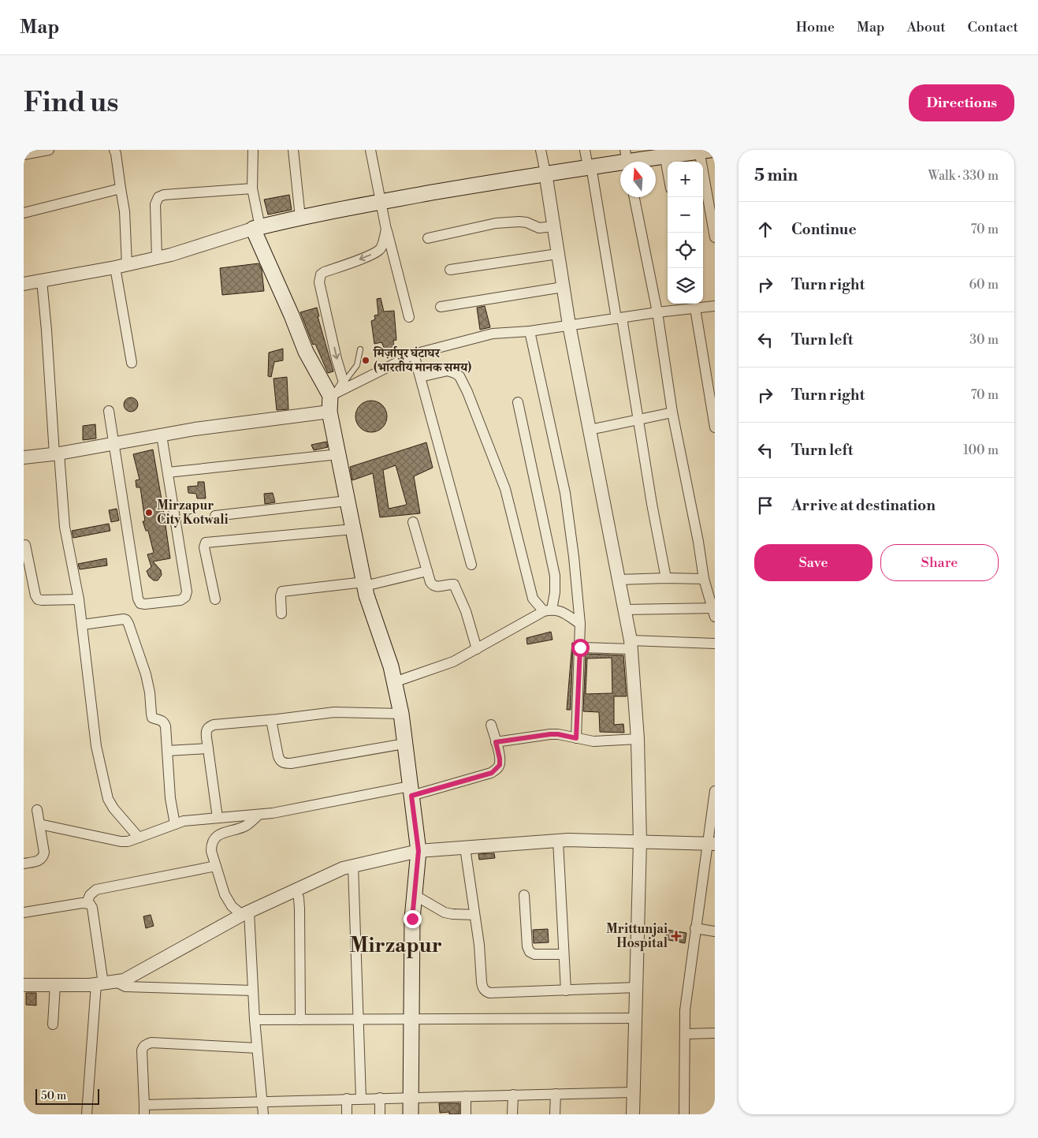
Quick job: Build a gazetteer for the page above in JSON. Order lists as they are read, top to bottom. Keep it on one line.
{"districts":["Mirzapur"],"places":{"other":["मिर्ज़ापुर घंटाघर (भारतीय मानक समय)","Mirzapur City Kotwali"],"health":["Mrittunjai Hospital"]},"scale_bar":"50 m","north":"top","page":{"header":"Map","nav":["Home","Map","About","Contact"],"buttons":["Directions",["Save","Share"]],"title":"Find us","heading":["5 min","Walk · 330 m"],"map_buttons":["+","−"],"list":[["Continue","70 m"],["Turn right","60 m"],["Turn left","30 m"],["Turn right","70 m"],["Turn left","100 m"],"Arrive at destination"],"scale":"50 m"}}
